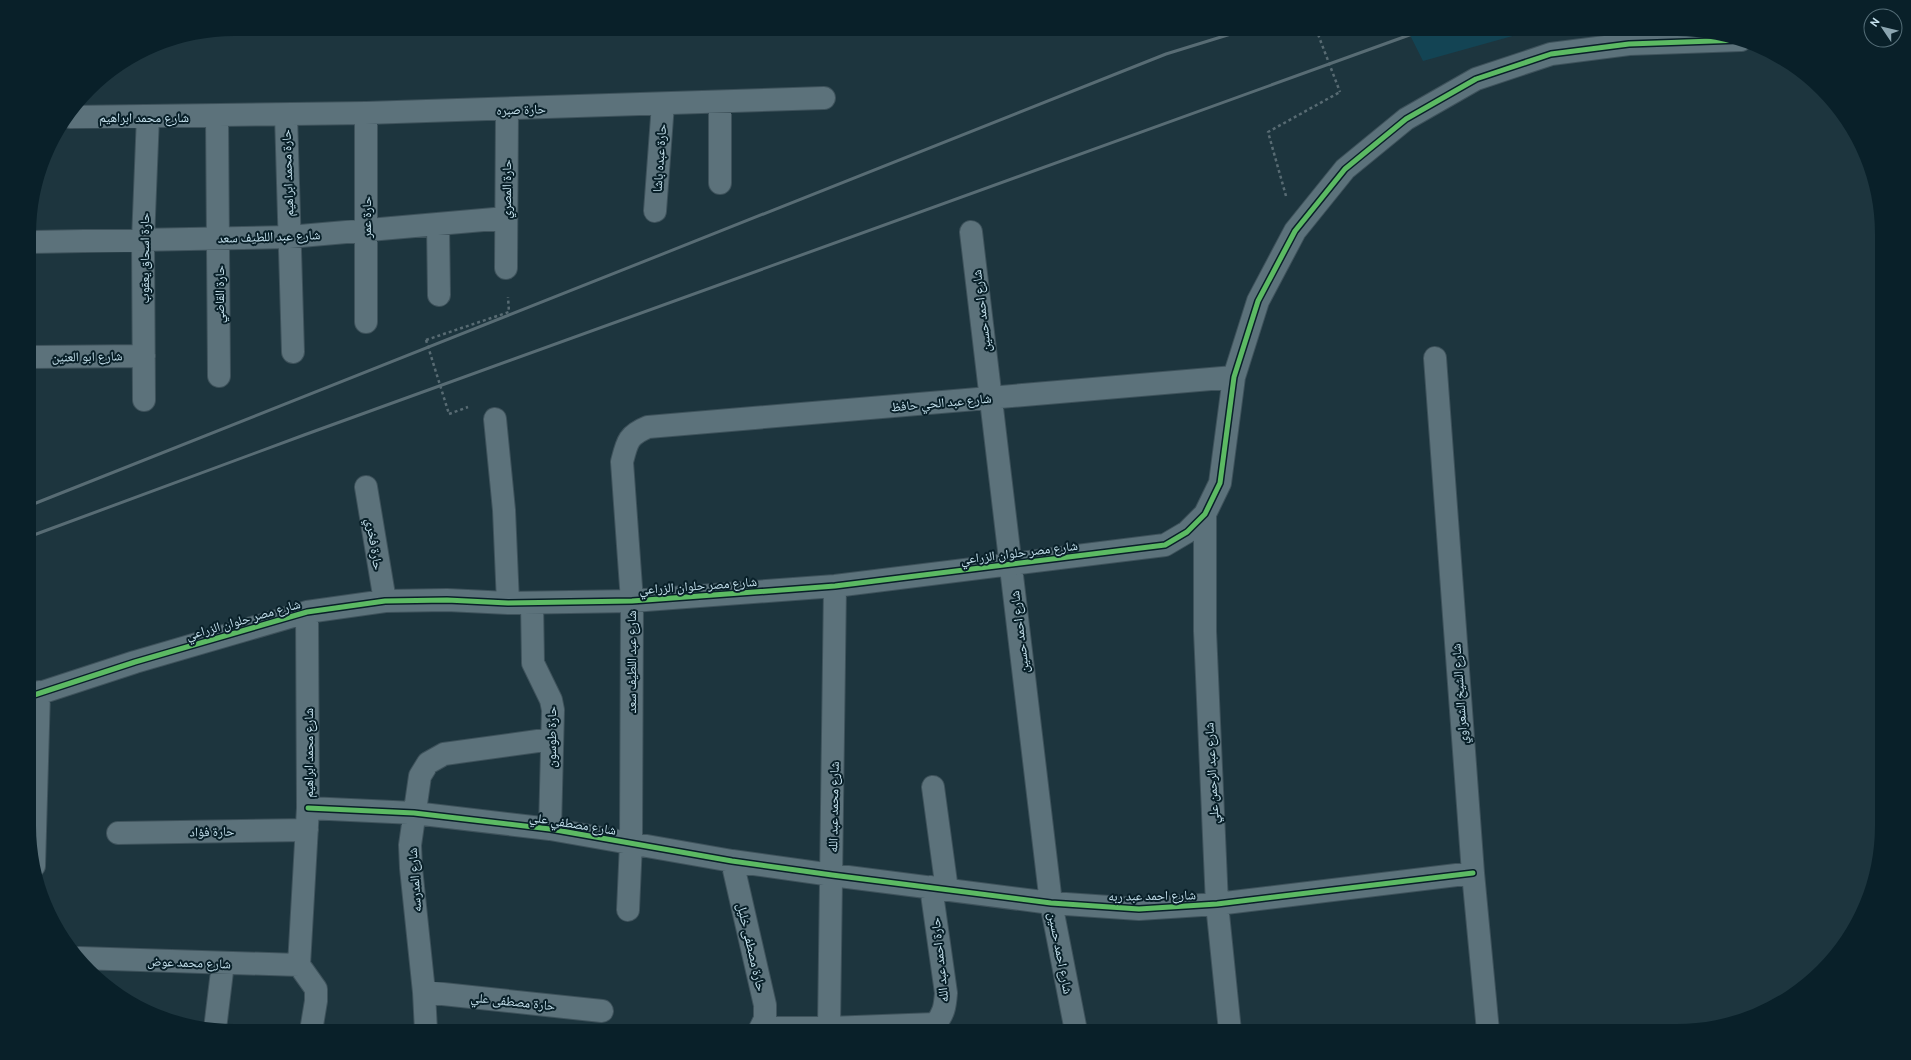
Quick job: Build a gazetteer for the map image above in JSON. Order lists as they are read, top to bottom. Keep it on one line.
{"streets":{"street":["حارة صبره","شارع محمد ابراهيم","حارة عبده باشا","حارة محمد ابراهيم","حارة المصري","حارة عمر","شارع عبد اللطيف سعد","حارة اسحاق يعقوب","حارة القاضي","شارع احمد حسين","شارع ابو العنين","شارع عبد الحي حافظ","حارة فخري","شارع مصر حلوان الزراعي","شارع الشيخ الشعراوي","حارة طوسون","شارع عبد الرحمن علي","شارع محمد عبد الله","شارع مصطفي علي","حارة فؤاد","شارع المدرسه","شارع احمد عبد ربه","حارة مصطفى خليل","حارة احمد عبد الله","شارع محمد عوض","حارة مصطفى علي"]},"crossings":[["حارة صبره","شارع محمد ابراهيم"],["حارة صبره","حارة عبده باشا"],["حارة صبره","حارة محمد ابراهيم"],["حارة صبره","حارة المصري"],["حارة صبره","حارة عمر"],["حارة صبره","حارة القاضي"],["شارع محمد ابراهيم","حارة اسحاق يعقوب"],["شارع محمد ابراهيم","حارة القاضي"],["شارع محمد ابراهيم","شارع مصر حلوان الزراعي"],["شارع محمد ابراهيم","شارع مصطفي علي"],["شارع محمد ابراهيم","حارة فؤاد"],["شارع محمد ابراهيم","شارع محمد عوض"],["حارة محمد ابراهيم","شارع عبد اللطيف سعد"],["حارة المصري","شارع عبد اللطيف سعد"],["حارة عمر","شارع عبد اللطيف سعد"],["شارع عبد اللطيف سعد","حارة اسحاق يعقوب"],["شارع عبد اللطيف سعد","حارة القاضي"],["شارع عبد اللطيف سعد","شارع عبد الحي حافظ"],["شارع عبد اللطيف سعد","شارع مصر حلوان الزراعي"],["شارع عبد اللطيف سعد","شارع مصطفي علي"],["حارة اسحاق يعقوب","شارع ابو العنين"],["شارع احمد حسين","شارع عبد الحي حافظ"],["شارع احمد حسين","شارع مصر حلوان الزراعي"],["شارع احمد حسين","شارع احمد عبد ربه"],["شارع عبد الحي حافظ","شارع مصر حلوان الزراعي"],["حارة فخري","شارع مصر حلوان الزراعي"],["شارع مصر حلوان الزراعي","حارة طوسون"],["شارع مصر حلوان الزراعي","شارع عبد الرحمن علي"],["شارع مصر حلوان الزراعي","شارع محمد عبد الله"],["شارع الشيخ الشعراوي","شارع احمد عبد ربه"],["حارة طوسون","شارع مصطفي علي"],["حارة طوسون","شارع المدرسه"],["شارع عبد الرحمن علي","شارع احمد عبد ربه"],["شارع محمد عبد الله","شارع مصطفي علي"],["شارع محمد عبد الله","شارع احمد عبد ربه"],["شارع مصطفي علي","شارع المدرسه"],["شارع مصطفي علي","شارع احمد عبد ربه"],["شارع مصطفي علي","حارة مصطفى خليل"],["شارع المدرسه","حارة مصطفى علي"],["شارع احمد عبد ربه","حارة احمد عبد الله"]],"north":"top left"}
